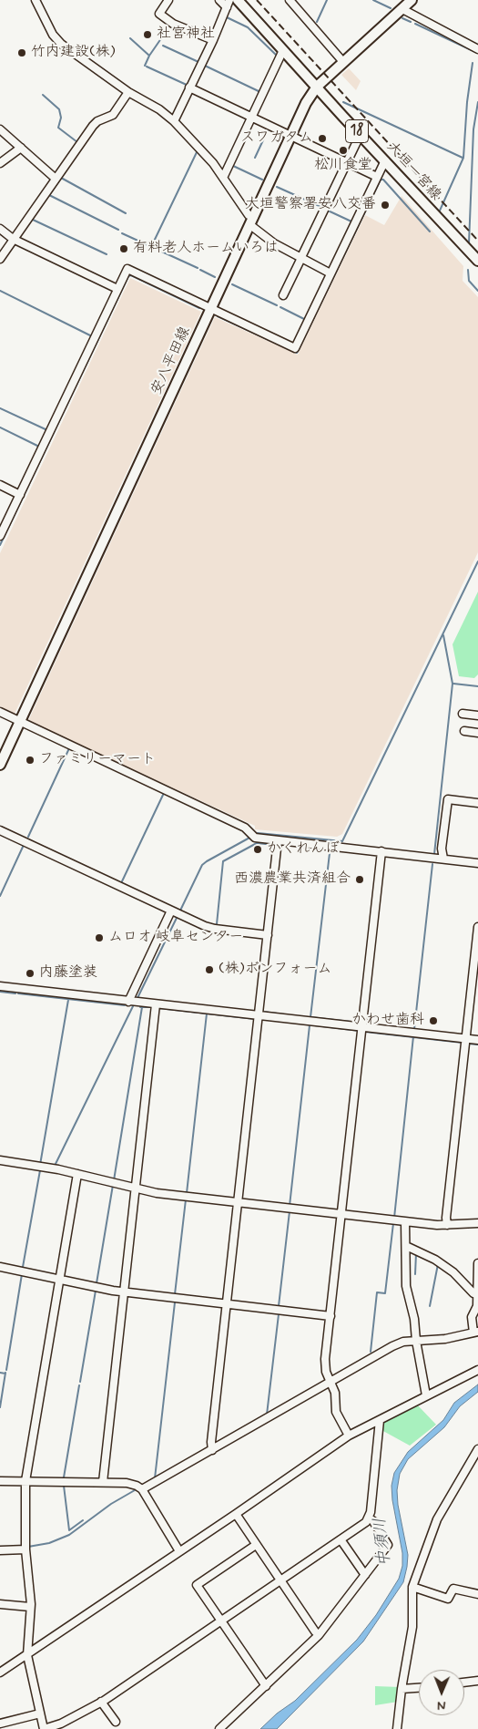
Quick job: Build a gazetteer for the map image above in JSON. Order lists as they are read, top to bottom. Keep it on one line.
{"streets":{"main road":["18","大垣一宮線","安八平田線"]},"crossings":[["大垣一宮線","安八平田線"]],"water":["中須川"],"places":["社宮神社","竹内建設(株)","スワガタム","松川食堂","大垣警察署安八交番","有料老人ホームいろは","ファミリーマート","かくれんぼ","西濃農業共済組合","ムロオ 岐阜センター","(株)ボンフォーム","内藤塗装","かわせ歯科"],"north":"bottom"}
